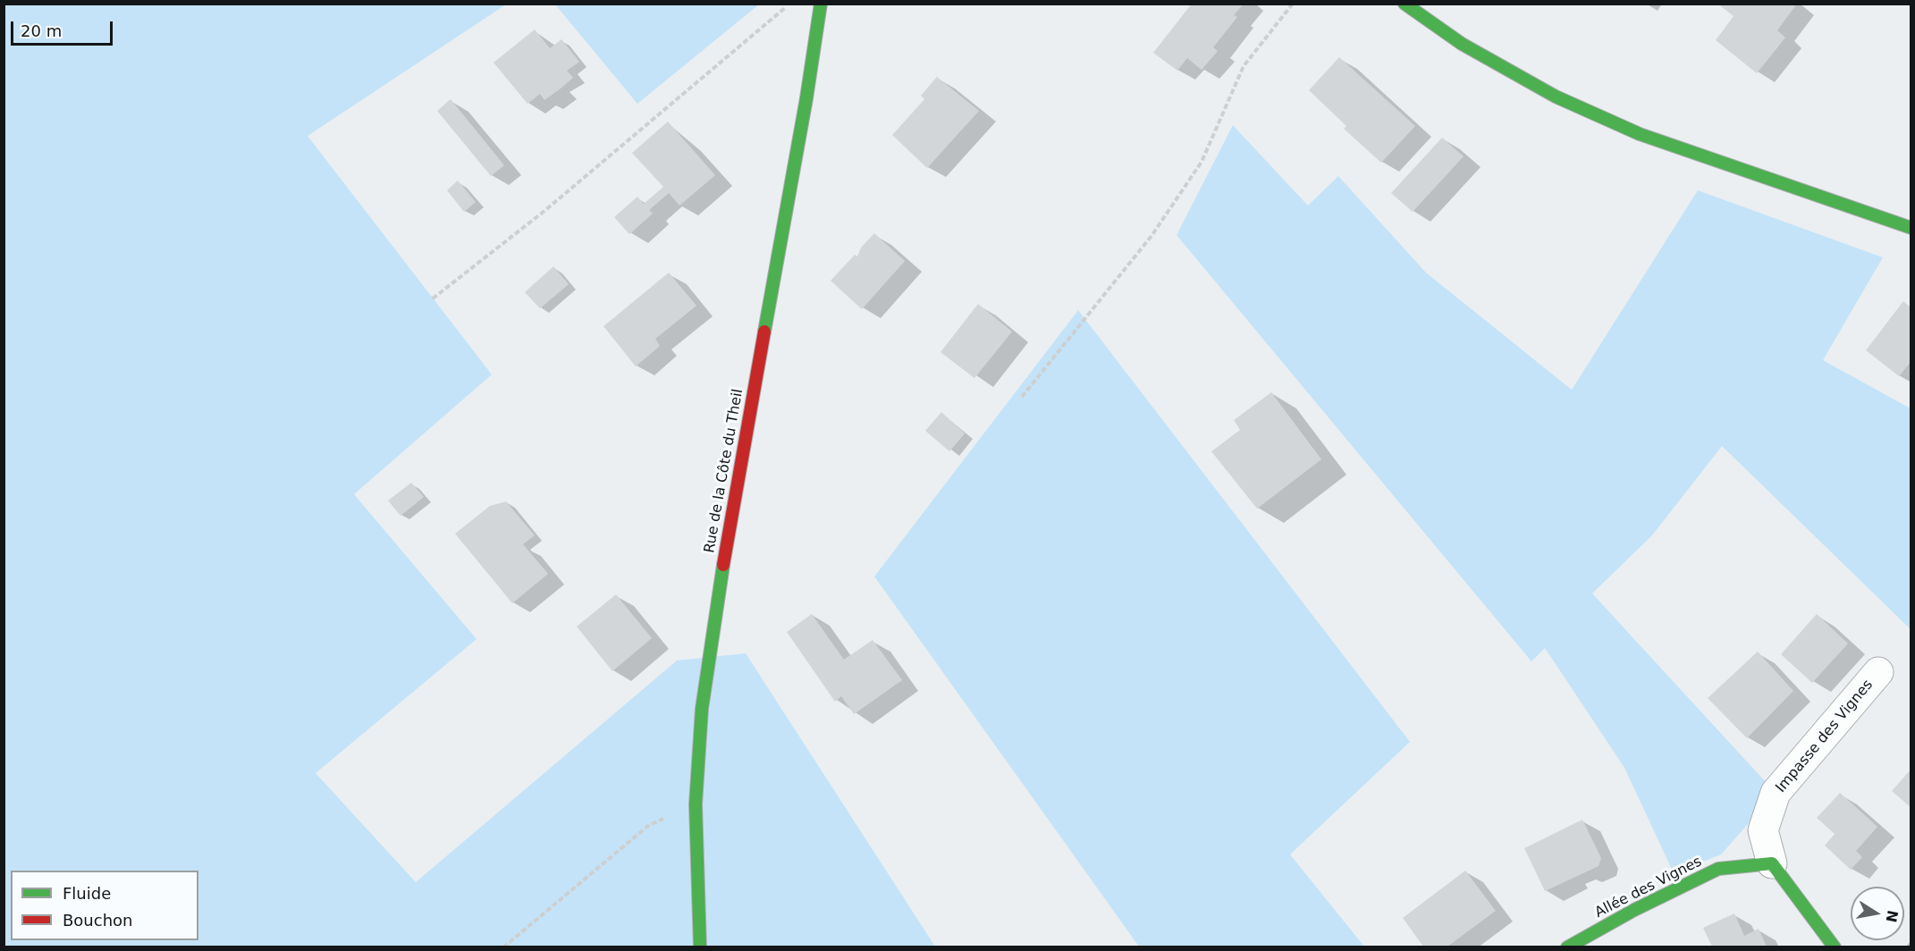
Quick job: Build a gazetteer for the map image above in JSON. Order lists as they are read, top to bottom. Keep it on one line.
{"streets":{"street":["Rue de la Côte du Theil","Impasse des Vignes","Allée des Vignes"]},"crossings":[["Impasse des Vignes","Allée des Vignes"]],"legend":["Fluide","Bouchon"],"scale_bar":"20 m","north":"right"}
